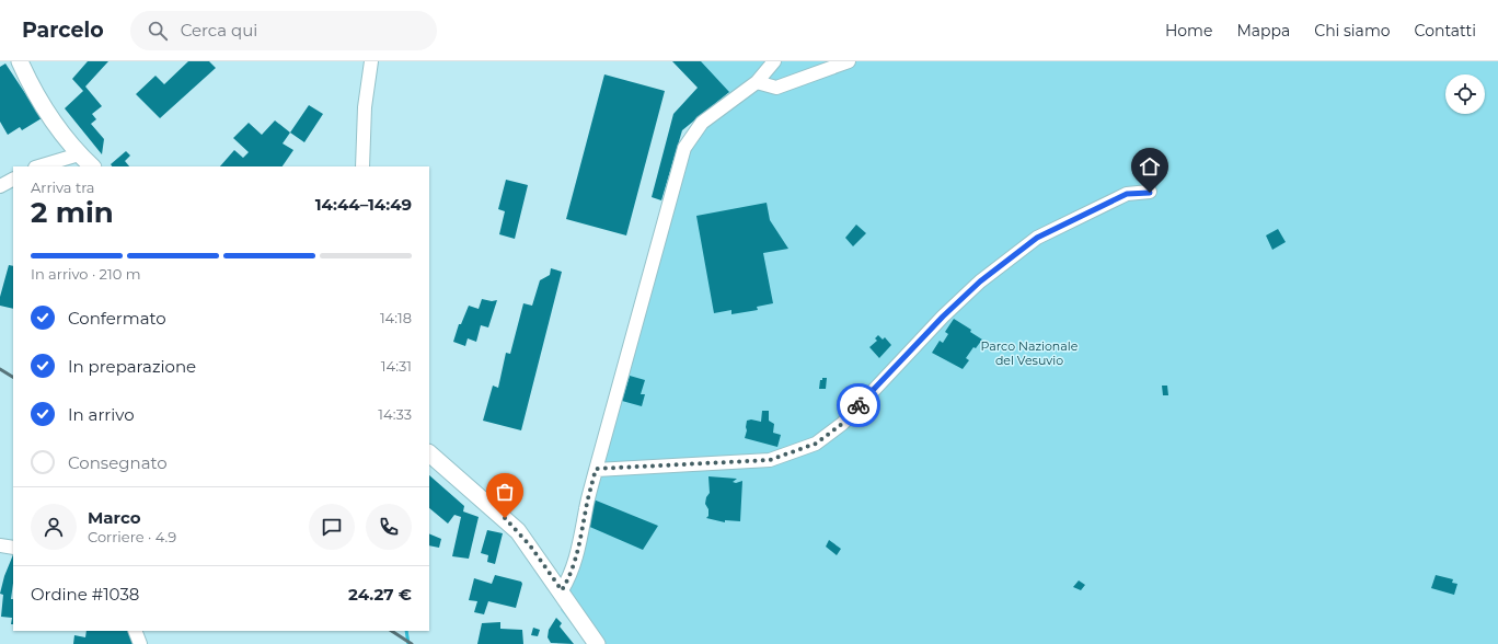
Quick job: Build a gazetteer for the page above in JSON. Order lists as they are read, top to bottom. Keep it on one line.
{"parks":["Parco Nazionale del Vesuvio"],"page":{"header":"Parcelo","search":"Cerca qui","nav":["Home","Mappa","Chi siamo","Contatti"],"heading":["2 min","Arriva tra","14:44–14:49"],"panel":["Marco","Corriere · 4.9","Ordine #1038","24.27 €"],"bar":"In arrivo · 210 m","list":[["Confermato","14:18"],["In preparazione","14:31"],["In arrivo","14:33"],"Consegnato"]}}
